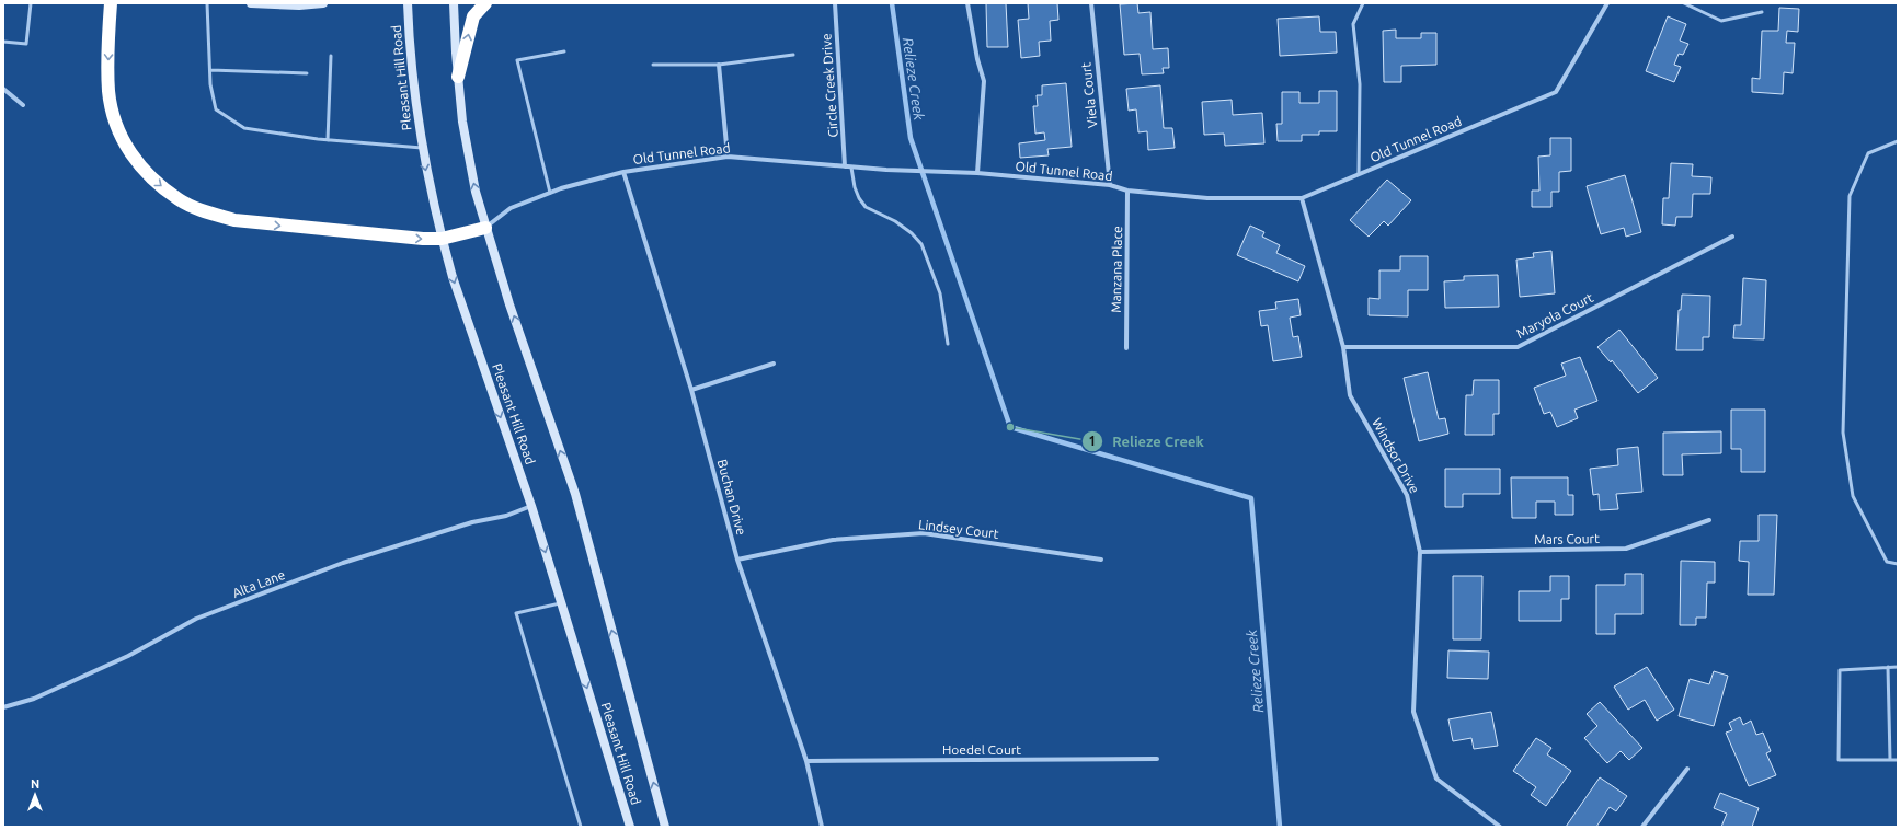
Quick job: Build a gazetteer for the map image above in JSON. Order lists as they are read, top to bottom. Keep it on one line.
{"streets":{"main road":["Pleasant Hill Road"],"street":["Circle Creek Drive","Viela Court","Old Tunnel Road","Manzana Place","Maryola Court","Windsor Drive","Buchan Drive","Lindsey Court","Mars Court","Alta Lane","Hoedel Court"]},"crossings":[["Pleasant Hill Road","Old Tunnel Road"],["Pleasant Hill Road","Alta Lane"],["Circle Creek Drive","Old Tunnel Road"],["Viela Court","Old Tunnel Road"],["Old Tunnel Road","Manzana Place"],["Old Tunnel Road","Windsor Drive"],["Old Tunnel Road","Buchan Drive"],["Maryola Court","Windsor Drive"],["Windsor Drive","Mars Court"],["Buchan Drive","Lindsey Court"],["Buchan Drive","Hoedel Court"]],"water":["Relieze Creek"],"places":["Relieze Creek"],"north":"top"}
